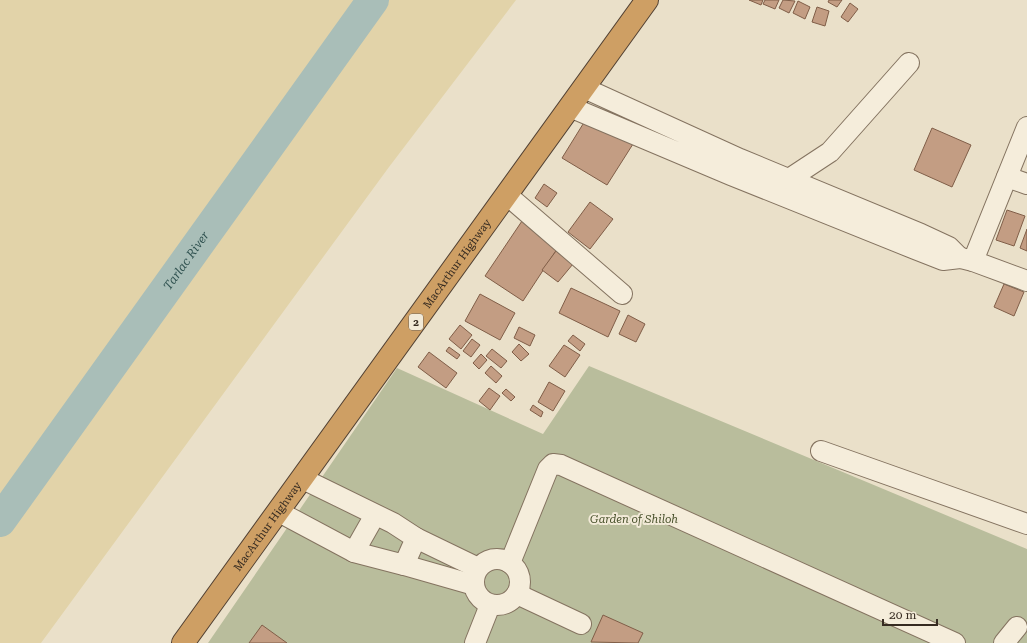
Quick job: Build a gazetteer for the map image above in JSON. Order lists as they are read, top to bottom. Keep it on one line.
{"streets":{"highway":["MacArthur Highway","2"]},"water":["Tarlac River"],"parks":["Garden of Shiloh"],"scale_bar":"20 m"}
